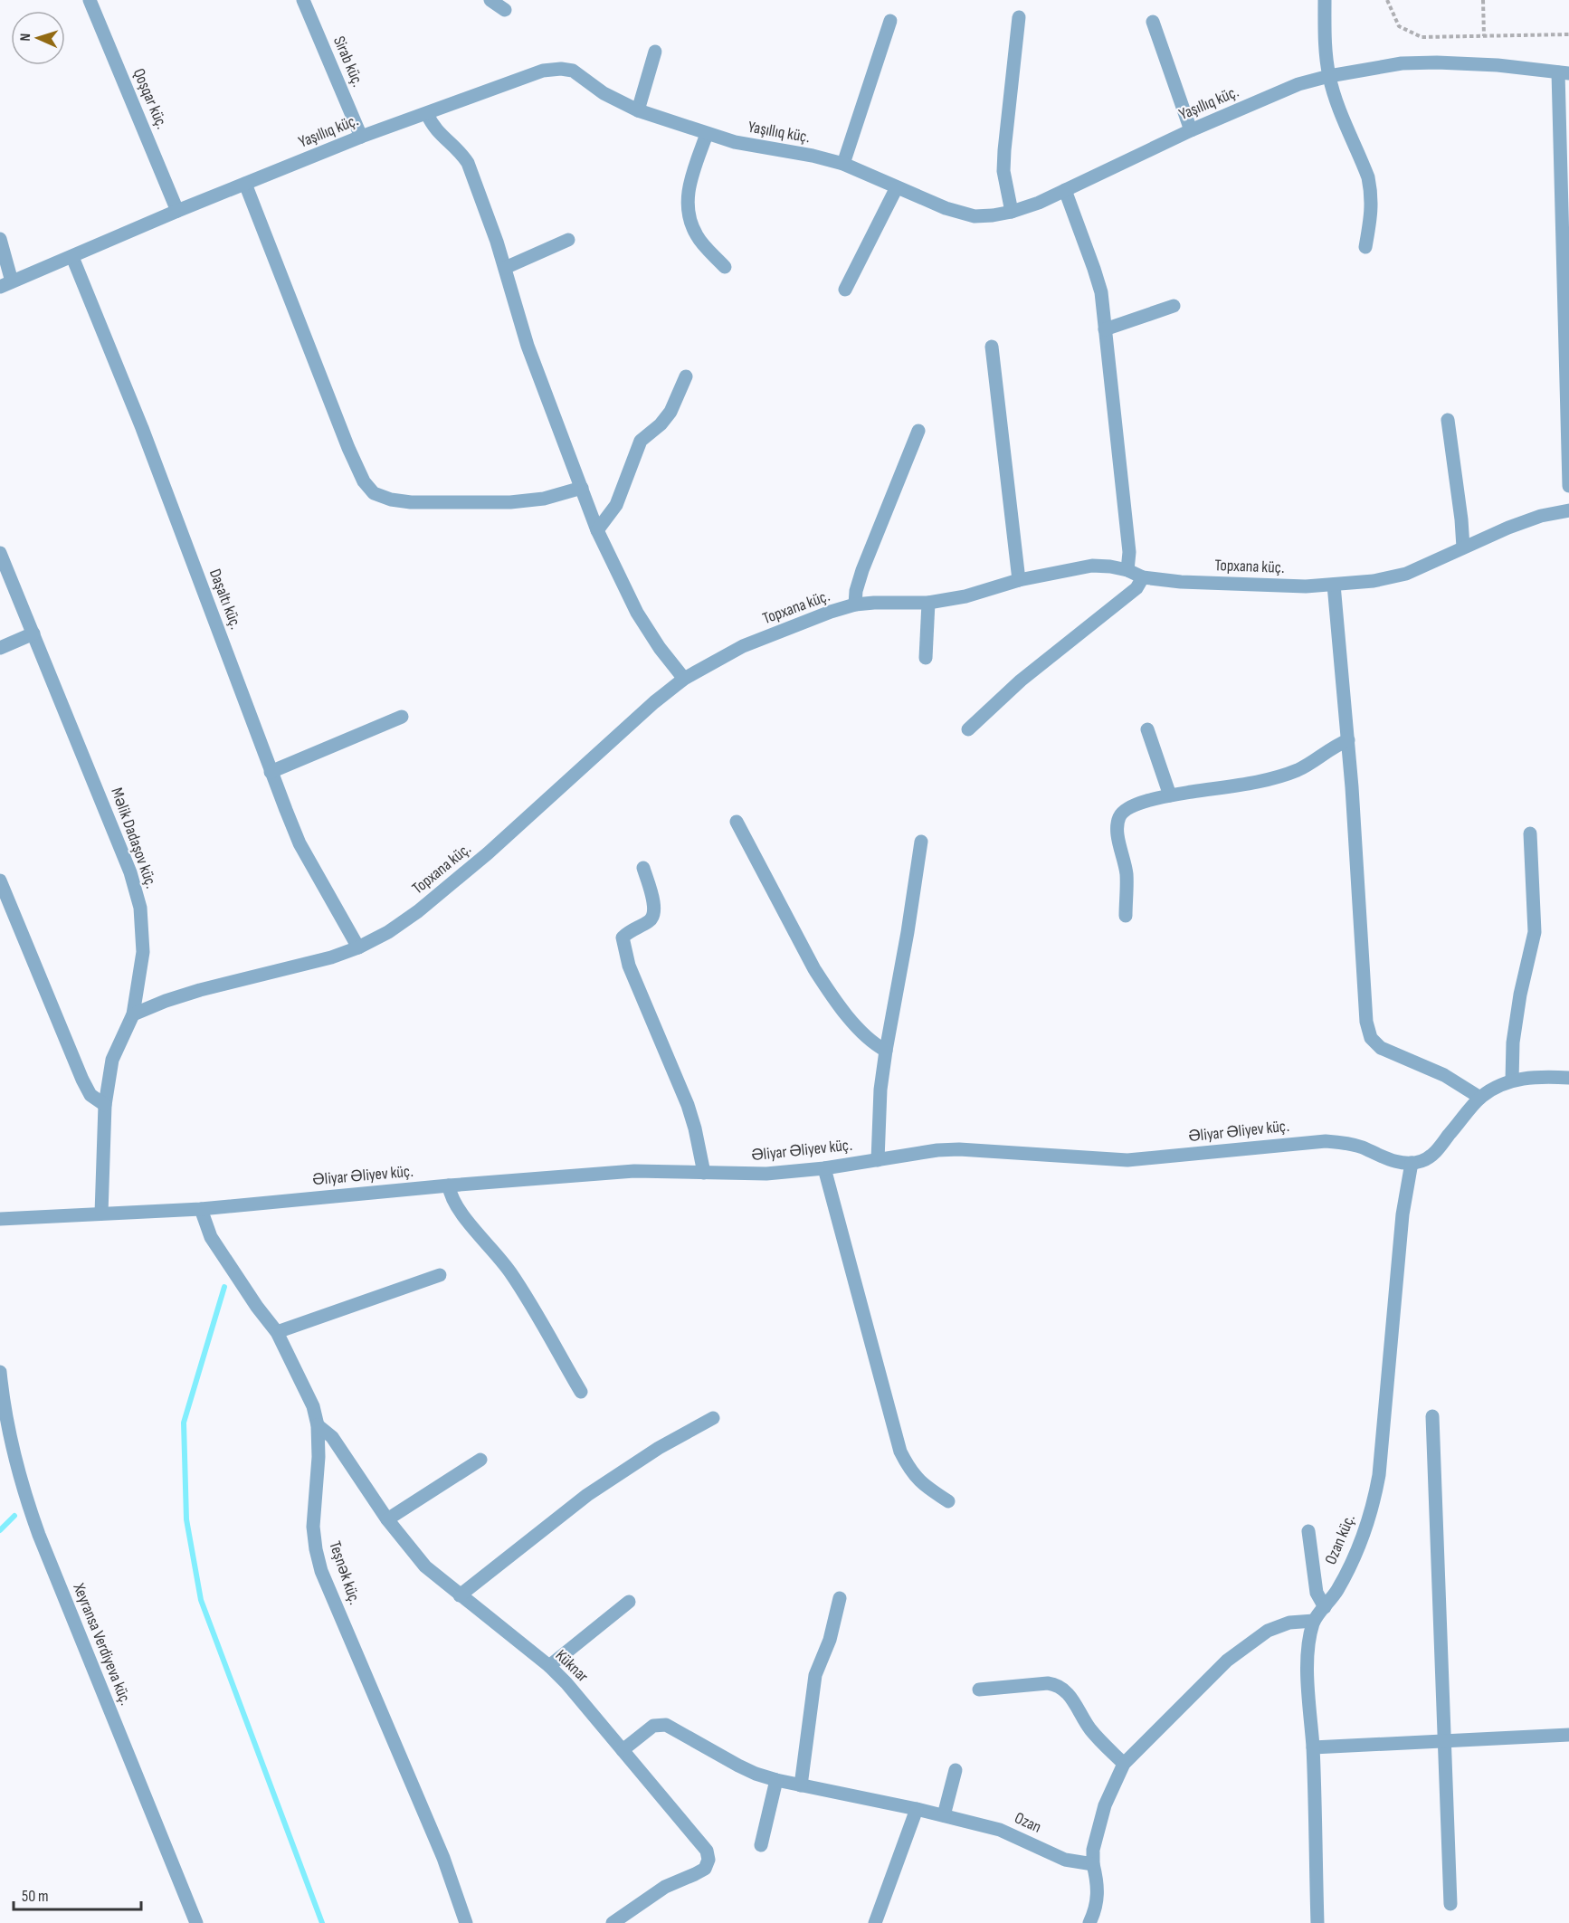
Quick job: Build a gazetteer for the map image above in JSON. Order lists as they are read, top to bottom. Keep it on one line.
{"streets":{"street":["Sirab küç.","Qoşqar küç.","Yaşıllıq küç.","Topxana küç.","Daşaltı küç.","Məlik Dadaşov küç.","Əliyar Əliyev küç.","Ozan küç.","Teşnək küç.","Xeyransa Verdiyeva küç.","Küknar","Ozan"]},"crossings":[["Sirab küç.","Yaşıllıq küç."],["Qoşqar küç.","Yaşıllıq küç."],["Yaşıllıq küç.","Daşaltı küç."],["Topxana küç.","Daşaltı küç."],["Topxana küç.","Məlik Dadaşov küç."],["Məlik Dadaşov küç.","Əliyar Əliyev küç."],["Əliyar Əliyev küç.","Ozan küç."],["Əliyar Əliyev küç.","Teşnək küç."],["Teşnək küç.","Küknar"],["Küknar","Ozan"]],"scale_bar":"50 m","north":"left"}
